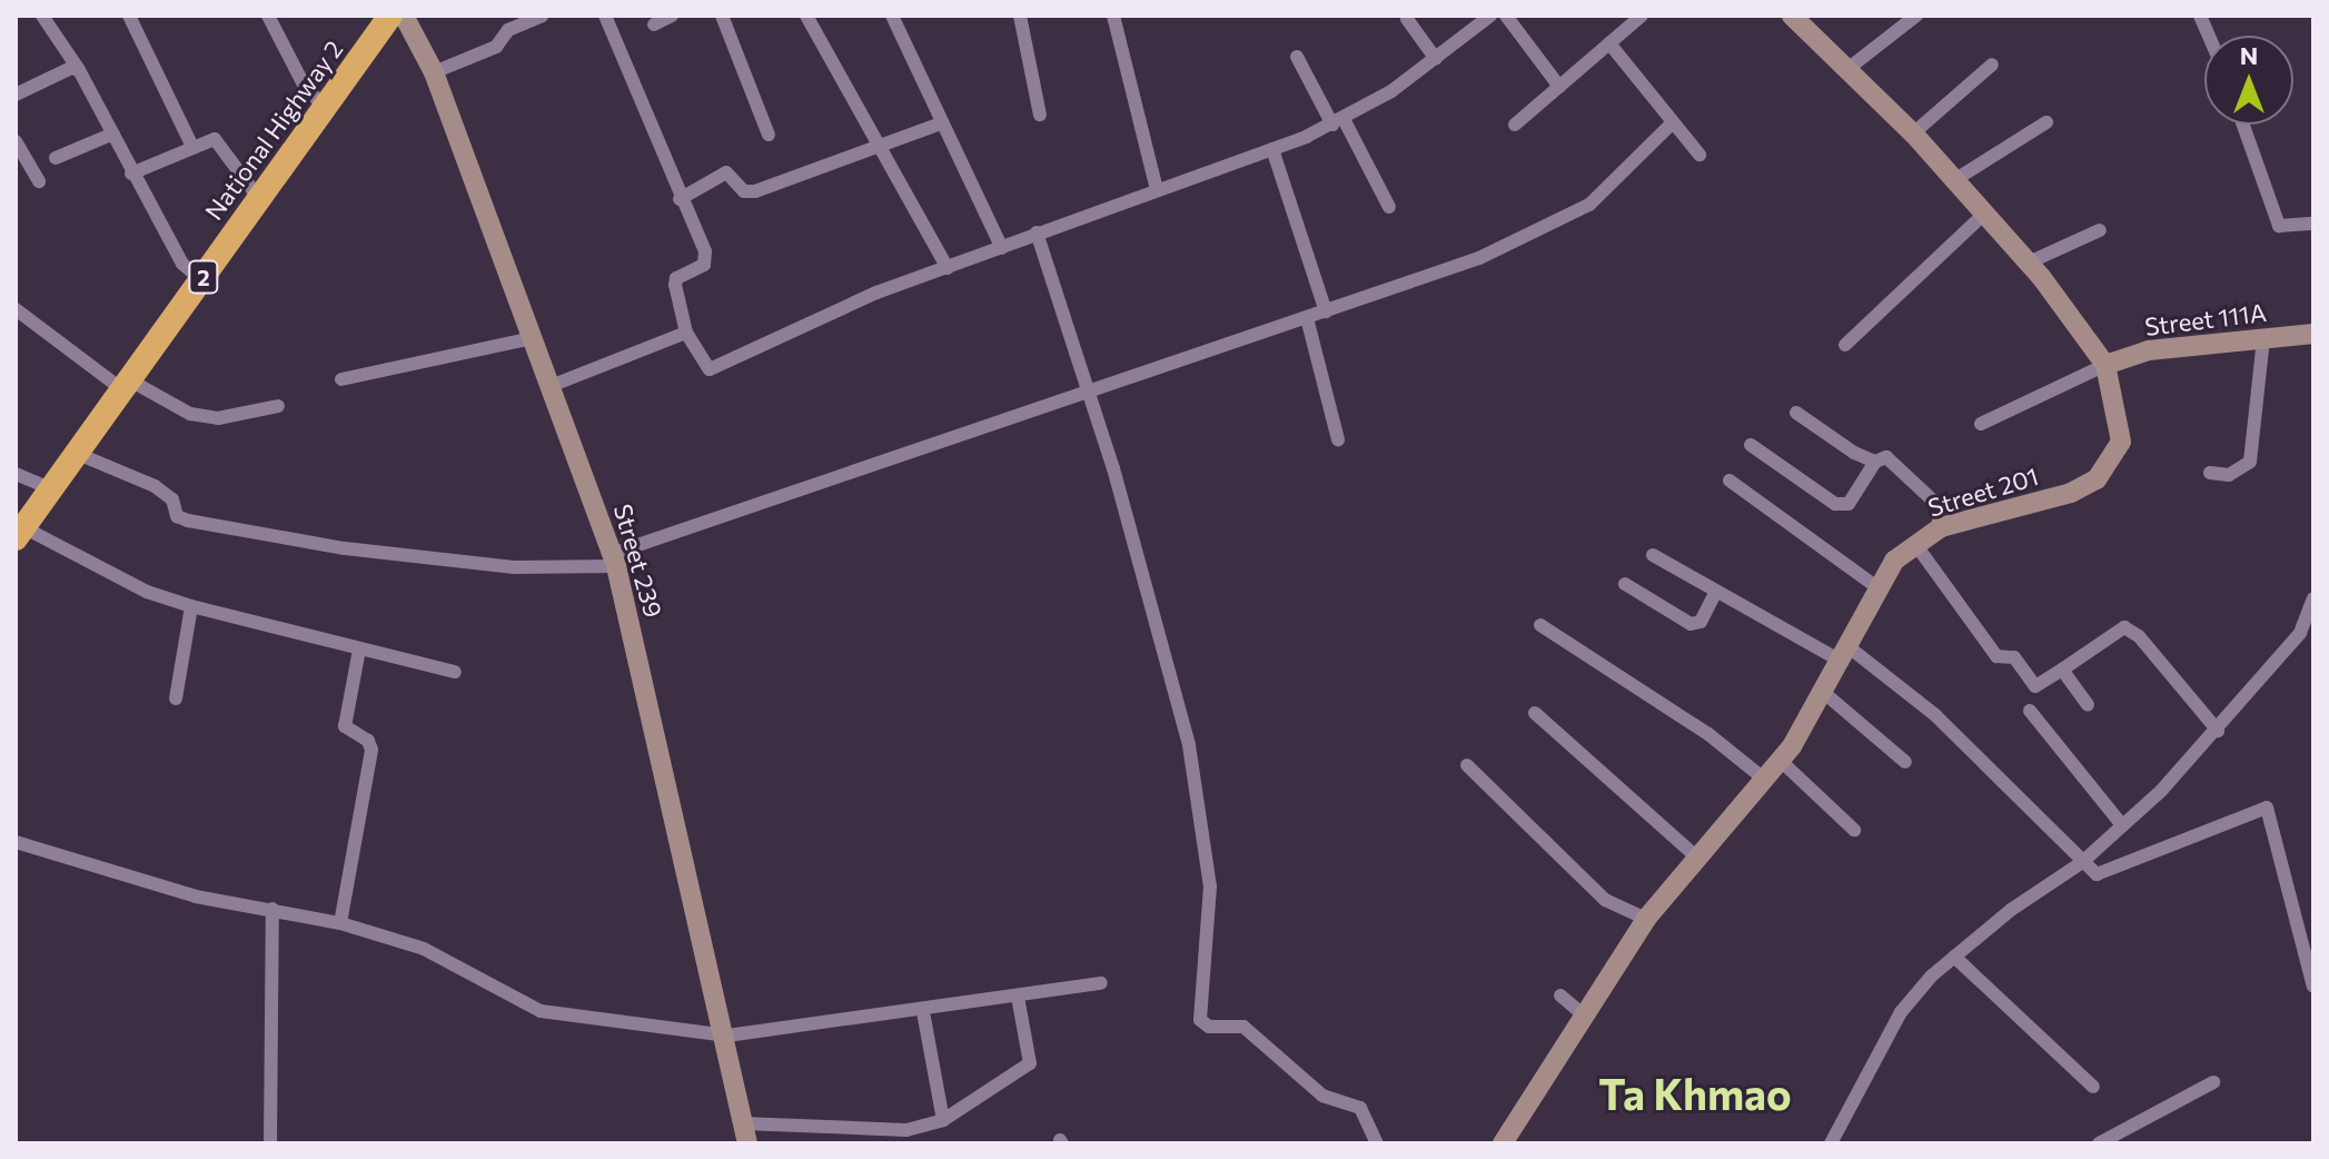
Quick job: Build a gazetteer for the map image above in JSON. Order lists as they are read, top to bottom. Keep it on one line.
{"streets":{"highway":["National Highway 2","2"],"street":["Street 111A","Street 201","Street 239"]},"crossings":[["Street 111A","Street 201"]],"districts":["Ta Khmao"],"north":"top"}
